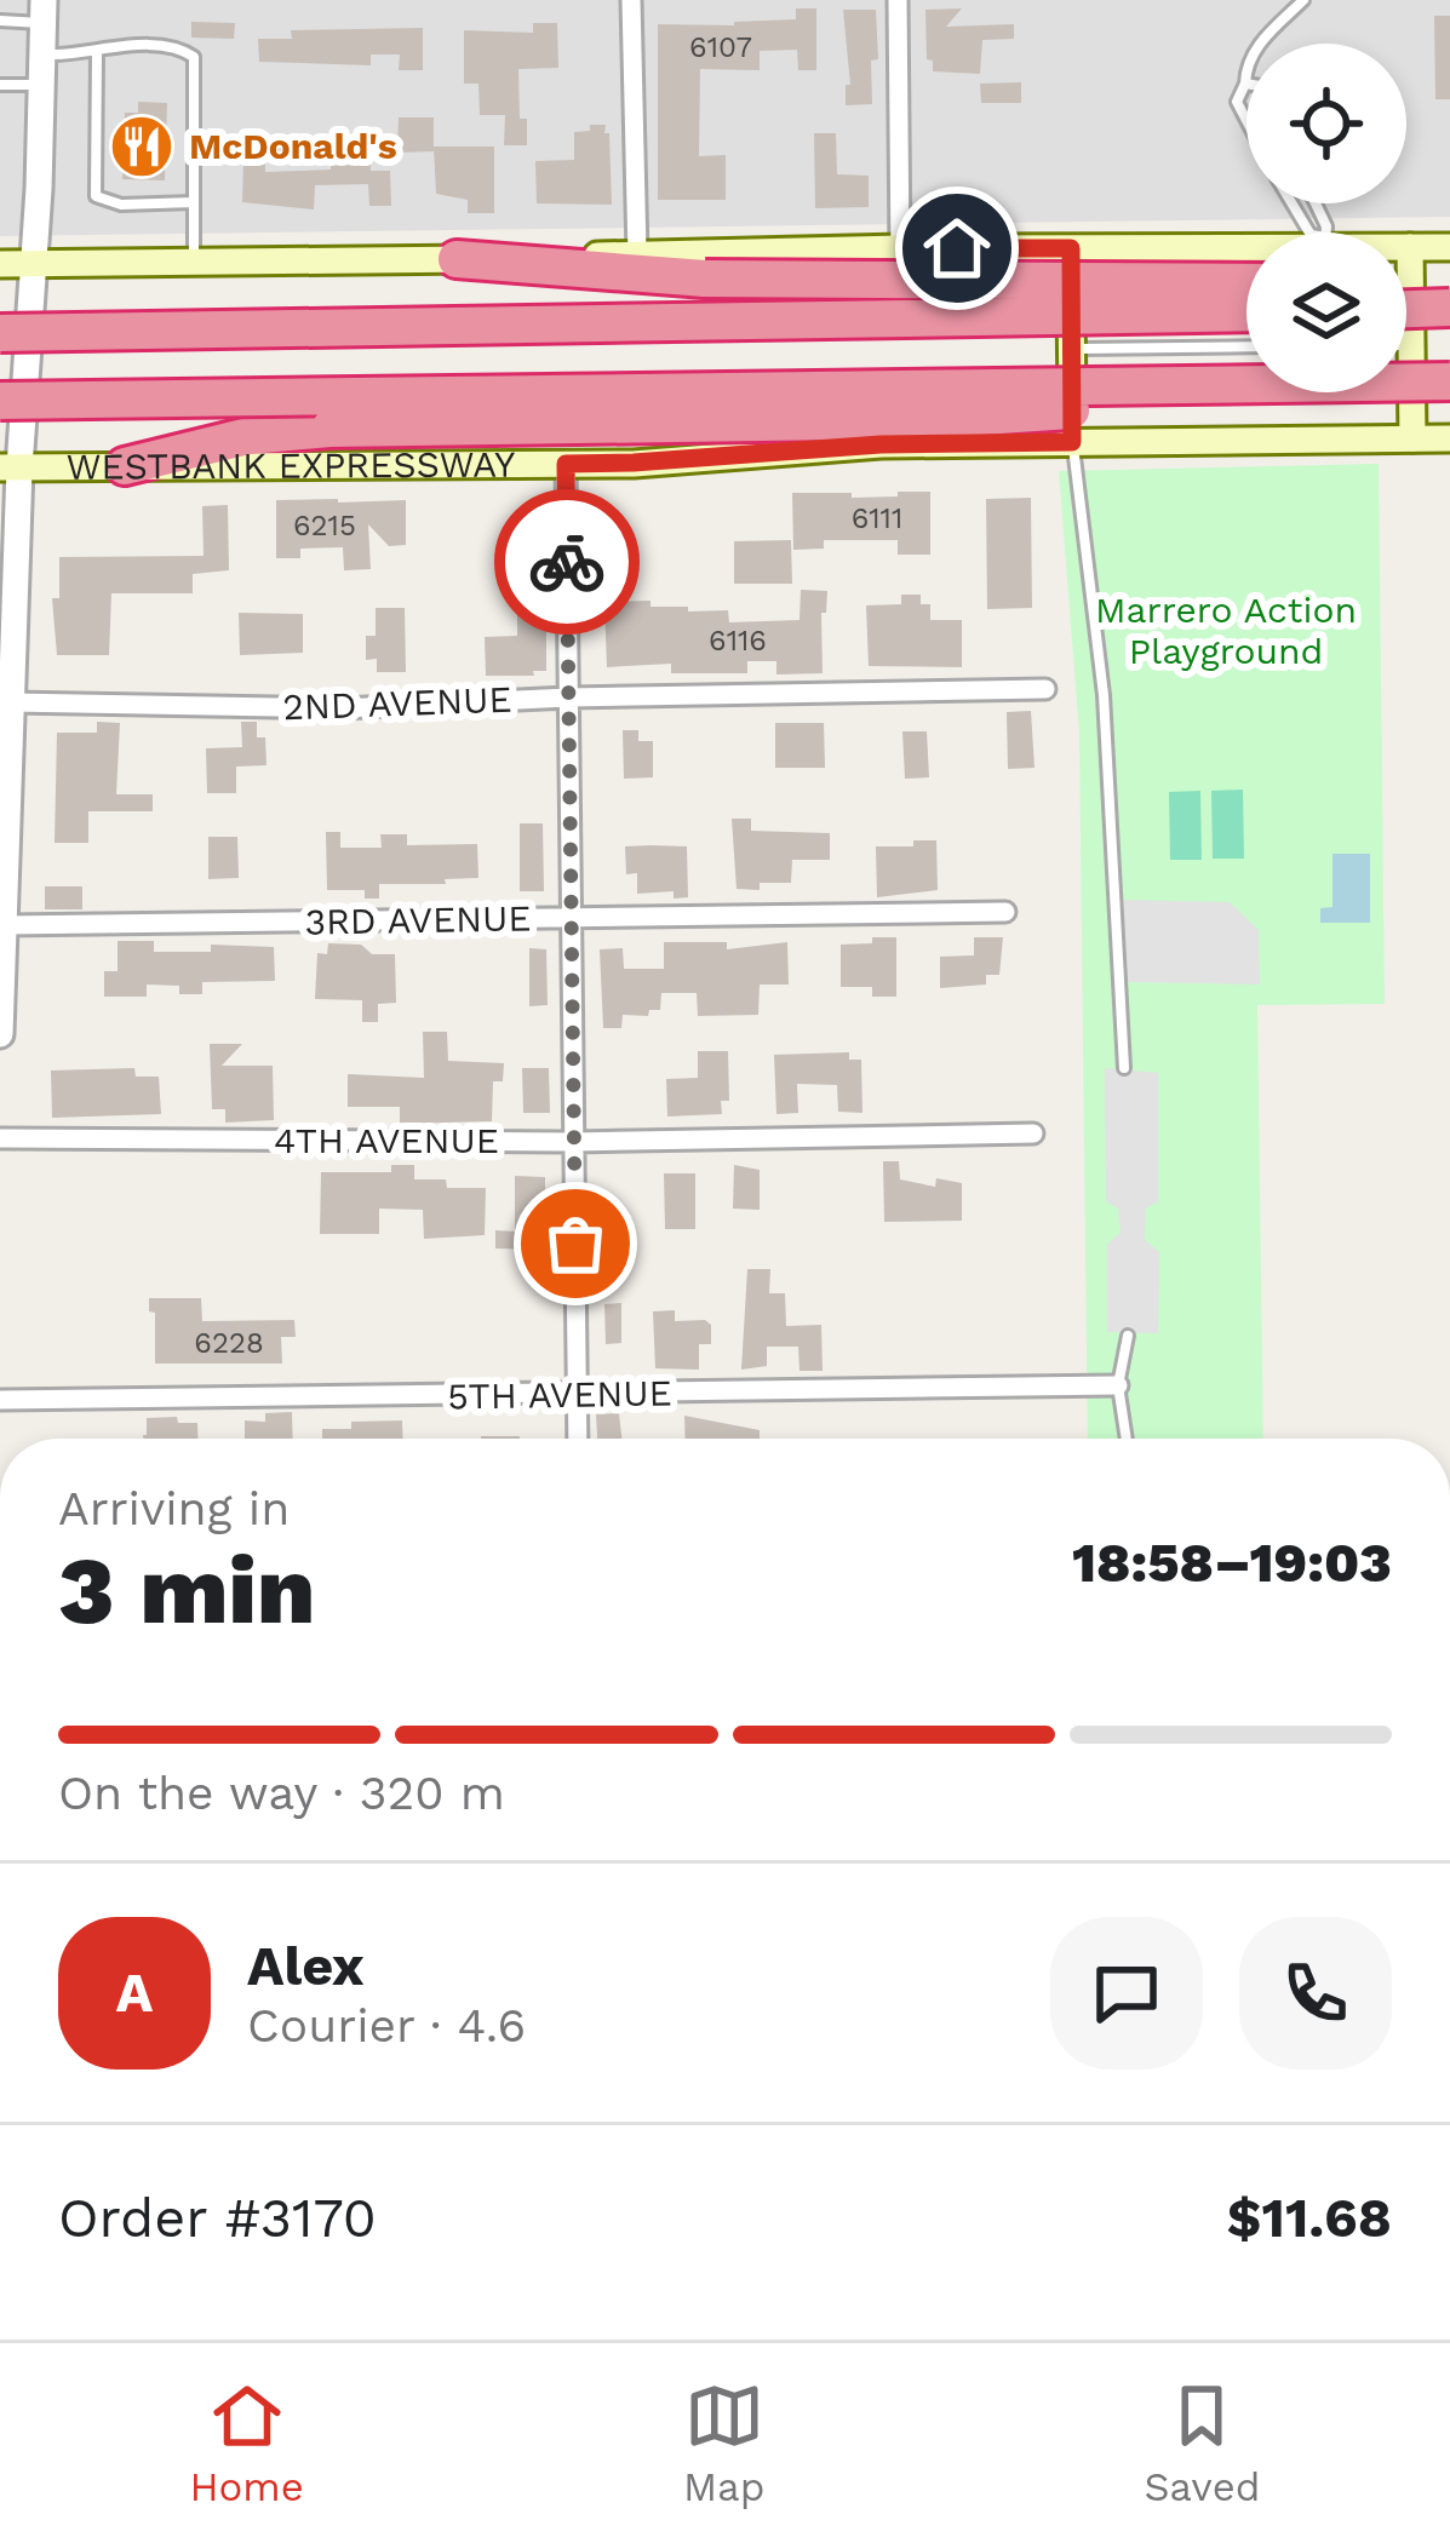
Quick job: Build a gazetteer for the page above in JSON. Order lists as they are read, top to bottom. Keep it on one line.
{"streets":{"highway":["WESTBANK EXPRESSWAY"],"street":["2ND AVENUE","3RD AVENUE","4TH AVENUE","5TH AVENUE"]},"parks":["Marrero Action Playground"],"places":{"restaurant":["McDonald's"]},"house_numbers":["6107","6111","6215","6116","6228"],"page":{"heading":["3 min","Arriving in","18:58–19:03"],"panel":["Alex","Courier · 4.6","Order #3170","$11.68"],"bar":"On the way · 320 m","round":"A","tabs":["Home","Map","Saved"]}}
